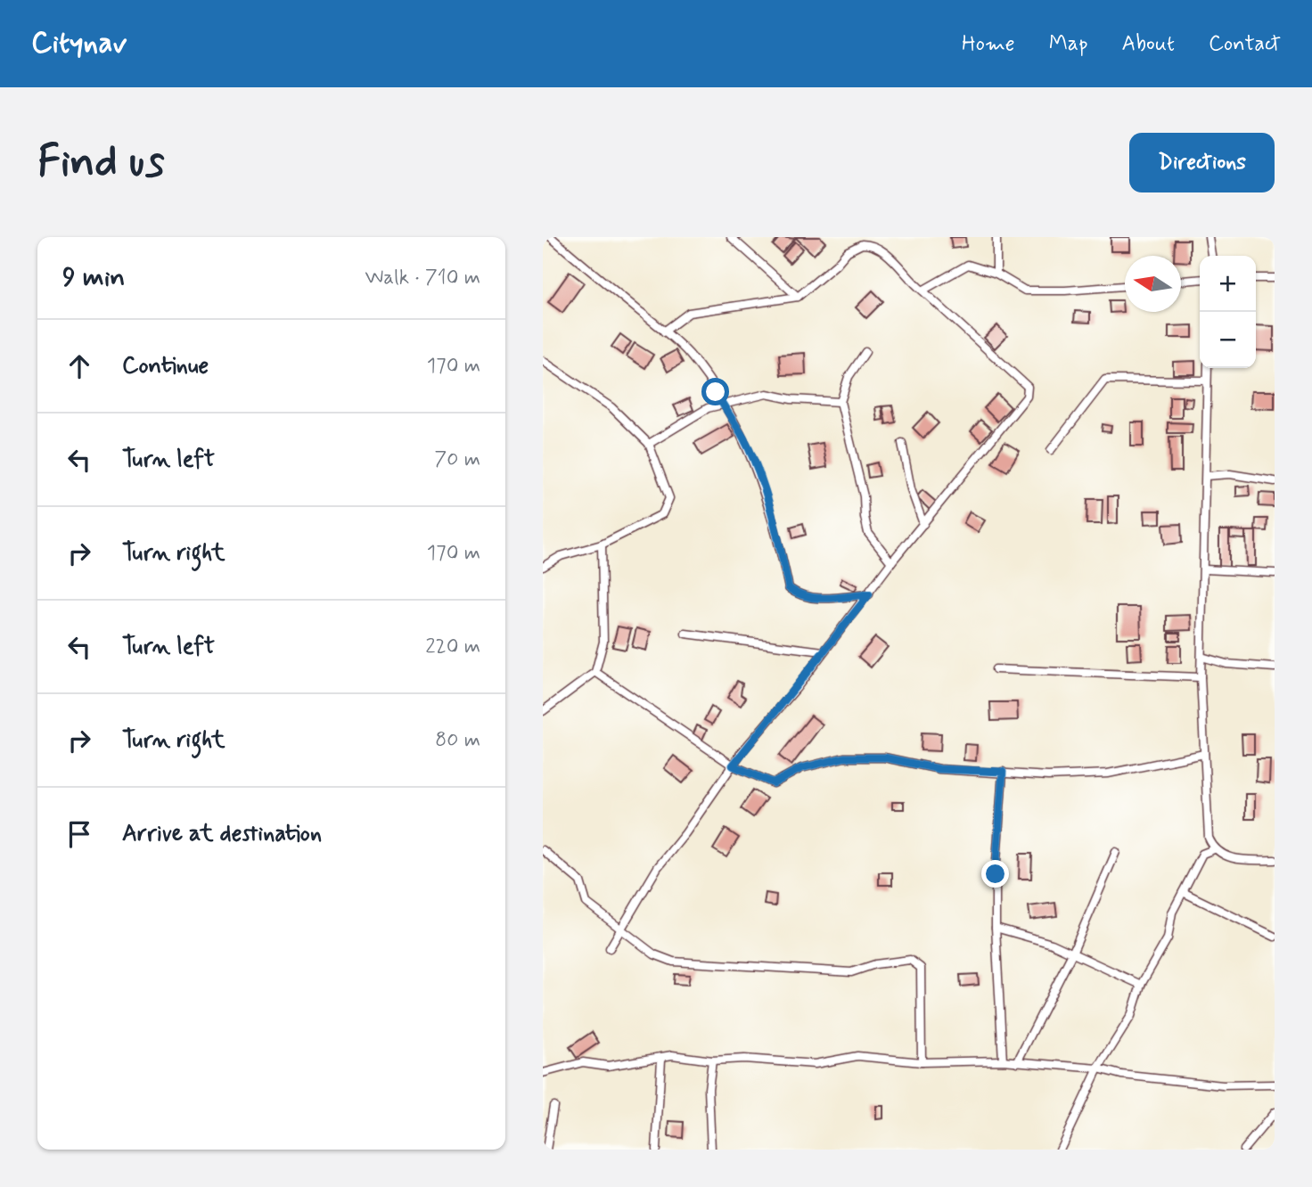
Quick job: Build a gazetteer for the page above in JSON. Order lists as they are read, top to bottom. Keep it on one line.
{"north":"left","page":{"header":"Citynav","nav":["Home","Map","About","Contact"],"buttons":"Directions","title":"Find us","heading":["9 min","Walk · 710 m"],"map_buttons":["+","−"],"list":[["Continue","170 m"],["Turn left","70 m"],["Turn right","170 m"],["Turn left","220 m"],["Turn right","80 m"],"Arrive at destination"]}}
